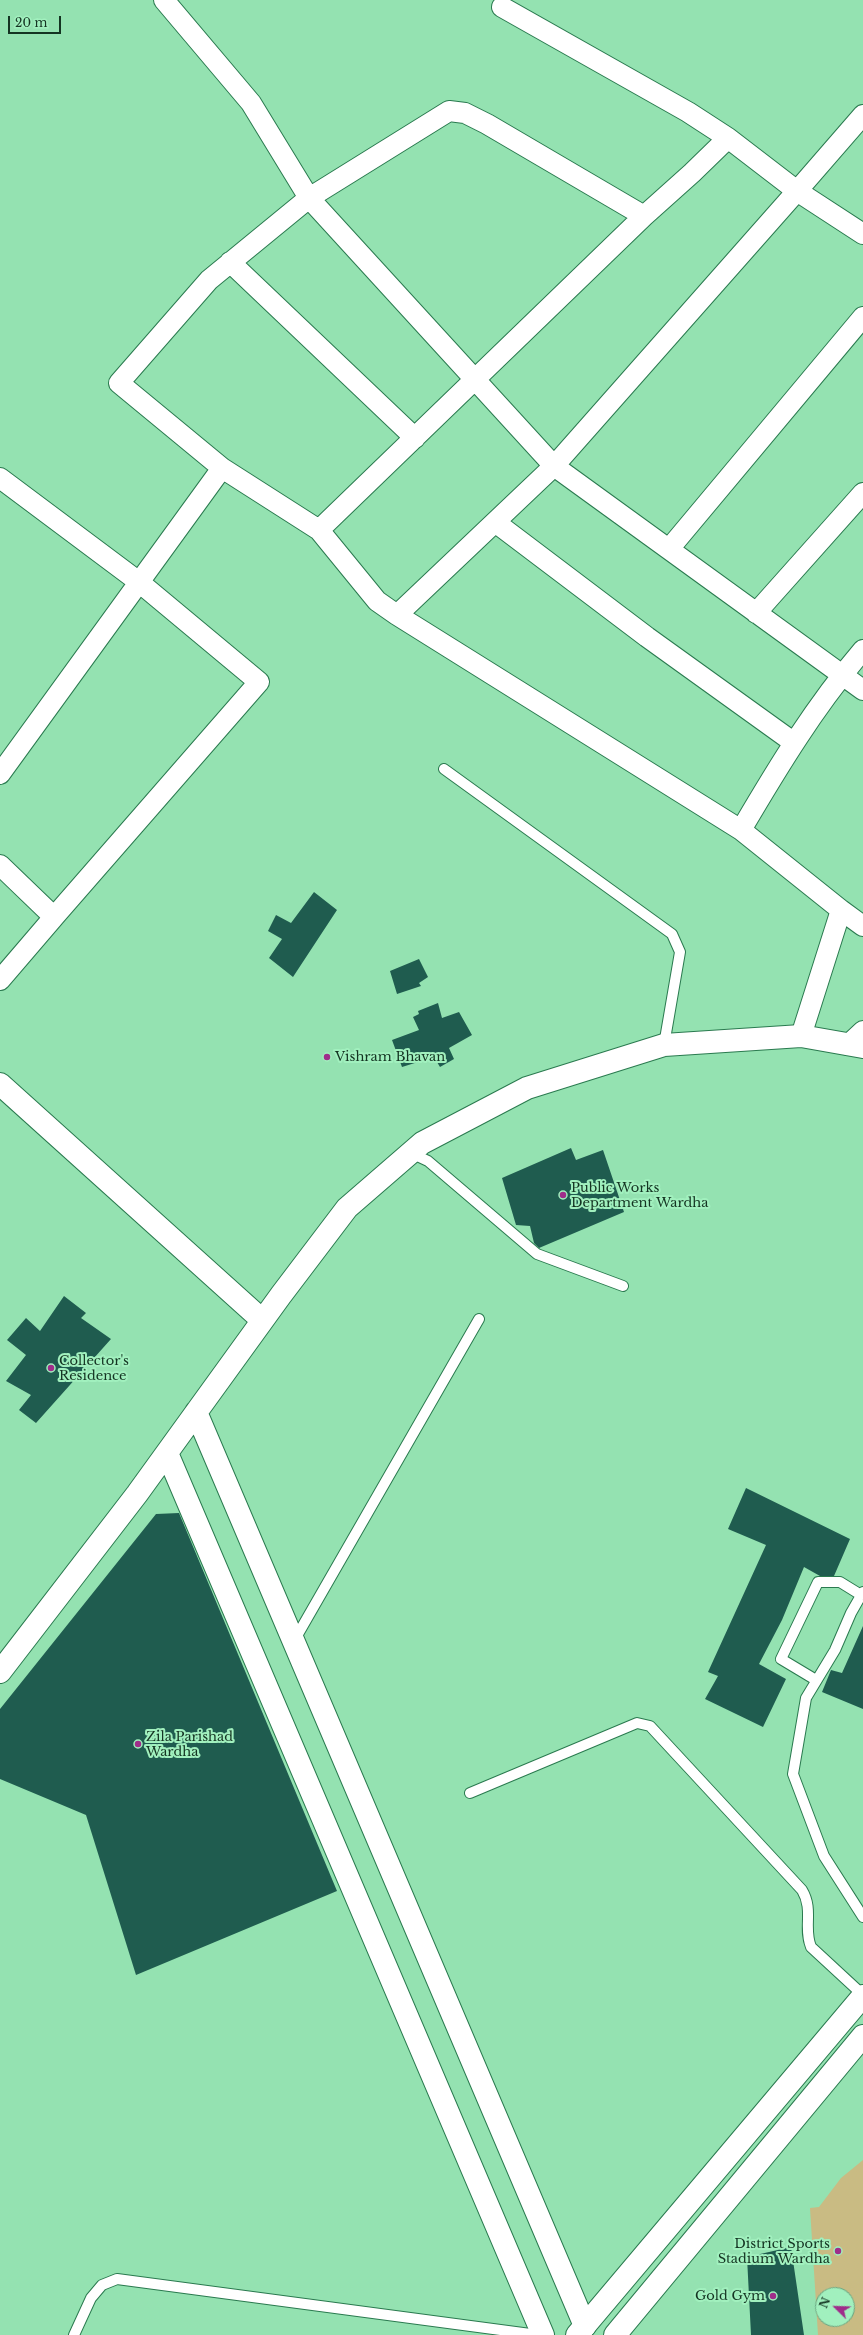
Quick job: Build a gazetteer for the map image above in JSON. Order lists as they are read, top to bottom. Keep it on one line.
{"places":["Vishram Bhavan","Public Works Department Wardha","Collector's Residence","Zila Parishad Wardha","District Sports Stadium Wardha","Gold Gym"],"scale_bar":"20 m","north":"top left"}
